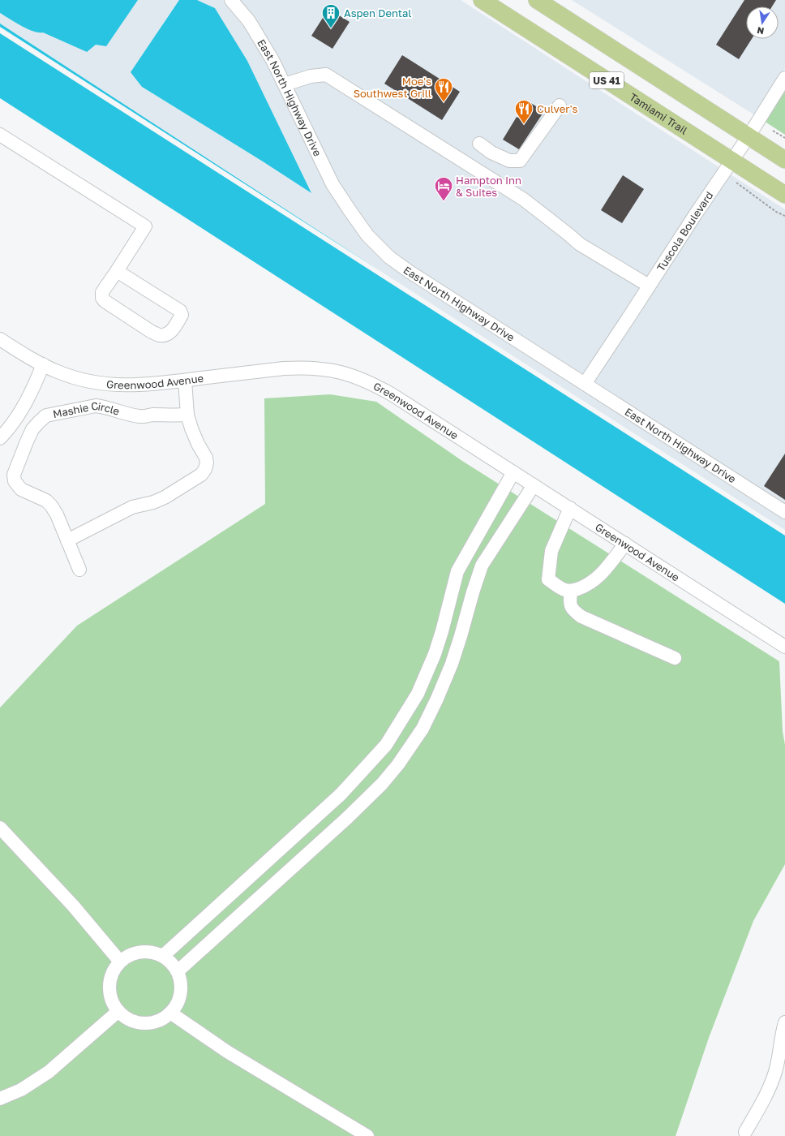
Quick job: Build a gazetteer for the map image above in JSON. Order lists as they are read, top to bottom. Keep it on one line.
{"streets":{"main road":["US 41","Tamiami Trail"],"street":["East North Highway Drive","Tuscola Boulevard","Greenwood Avenue","Mashie Circle"]},"crossings":[["US 41","Tuscola Boulevard"],["East North Highway Drive","Tuscola Boulevard"],["Tamiami Trail","Tuscola Boulevard"]],"places":{"building":["Aspen Dental"],"restaurant":["Moe's Southwest Grill","Culver's"],"hotel":["Hampton Inn & Suites"]},"north":"bottom"}
